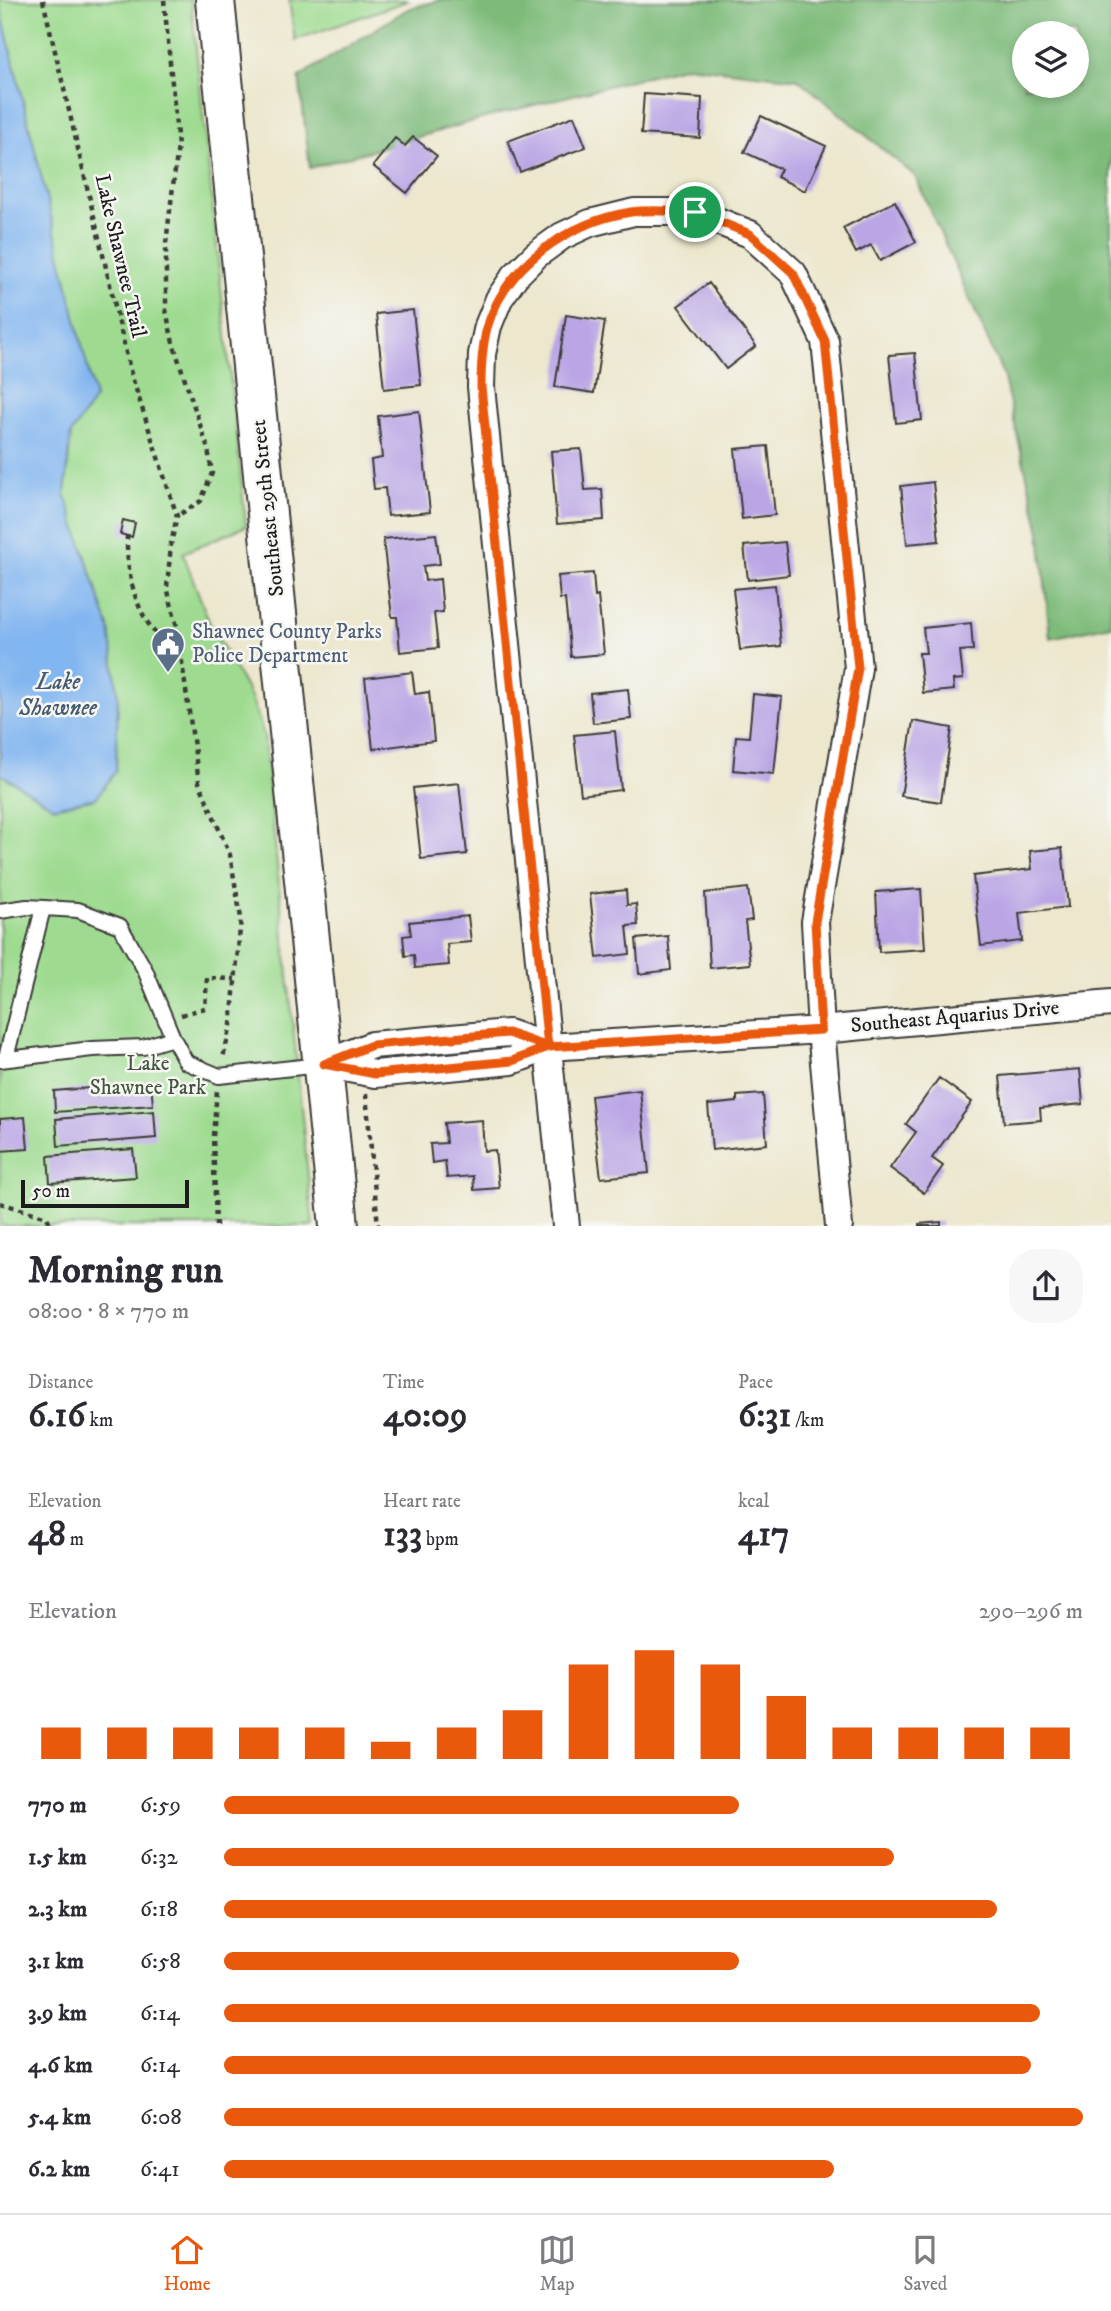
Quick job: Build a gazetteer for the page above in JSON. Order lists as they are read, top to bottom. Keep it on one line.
{"streets":{"main road":["Southeast 29th Street"],"street":["Southeast Aquarius Drive"],"path":["Lake Shawnee Trail"]},"crossings":[["Southeast 29th Street","Southeast Aquarius Drive"]],"water":["Lake Shawnee"],"parks":["Lake Shawnee Park"],"places":{"public building":["Shawnee County Parks Police Department"]},"scale_bar":"50 m","page":{"scale":"50 m","heading":["Morning run","08:00 · 8 × 770 m"],"stats":[["Distance","6.16 km"],["Time","40:09"],["Pace","6:31 /km"],["Elevation","48 m"],["Heart rate","133 bpm"],["kcal","417"]],"chart":["Elevation","290–296 m"],"list":[{"name":"770 m","note":"6:59"},{"name":"1.5 km","note":"6:32"},{"name":"2.3 km","note":"6:18"},{"name":"3.1 km","note":"6:58"},{"name":"3.9 km","note":"6:14"},{"name":"4.6 km","note":"6:14"},{"name":"5.4 km","note":"6:08"},{"name":"6.2 km","note":"6:41"}],"tabs":["Home","Map","Saved"]}}
